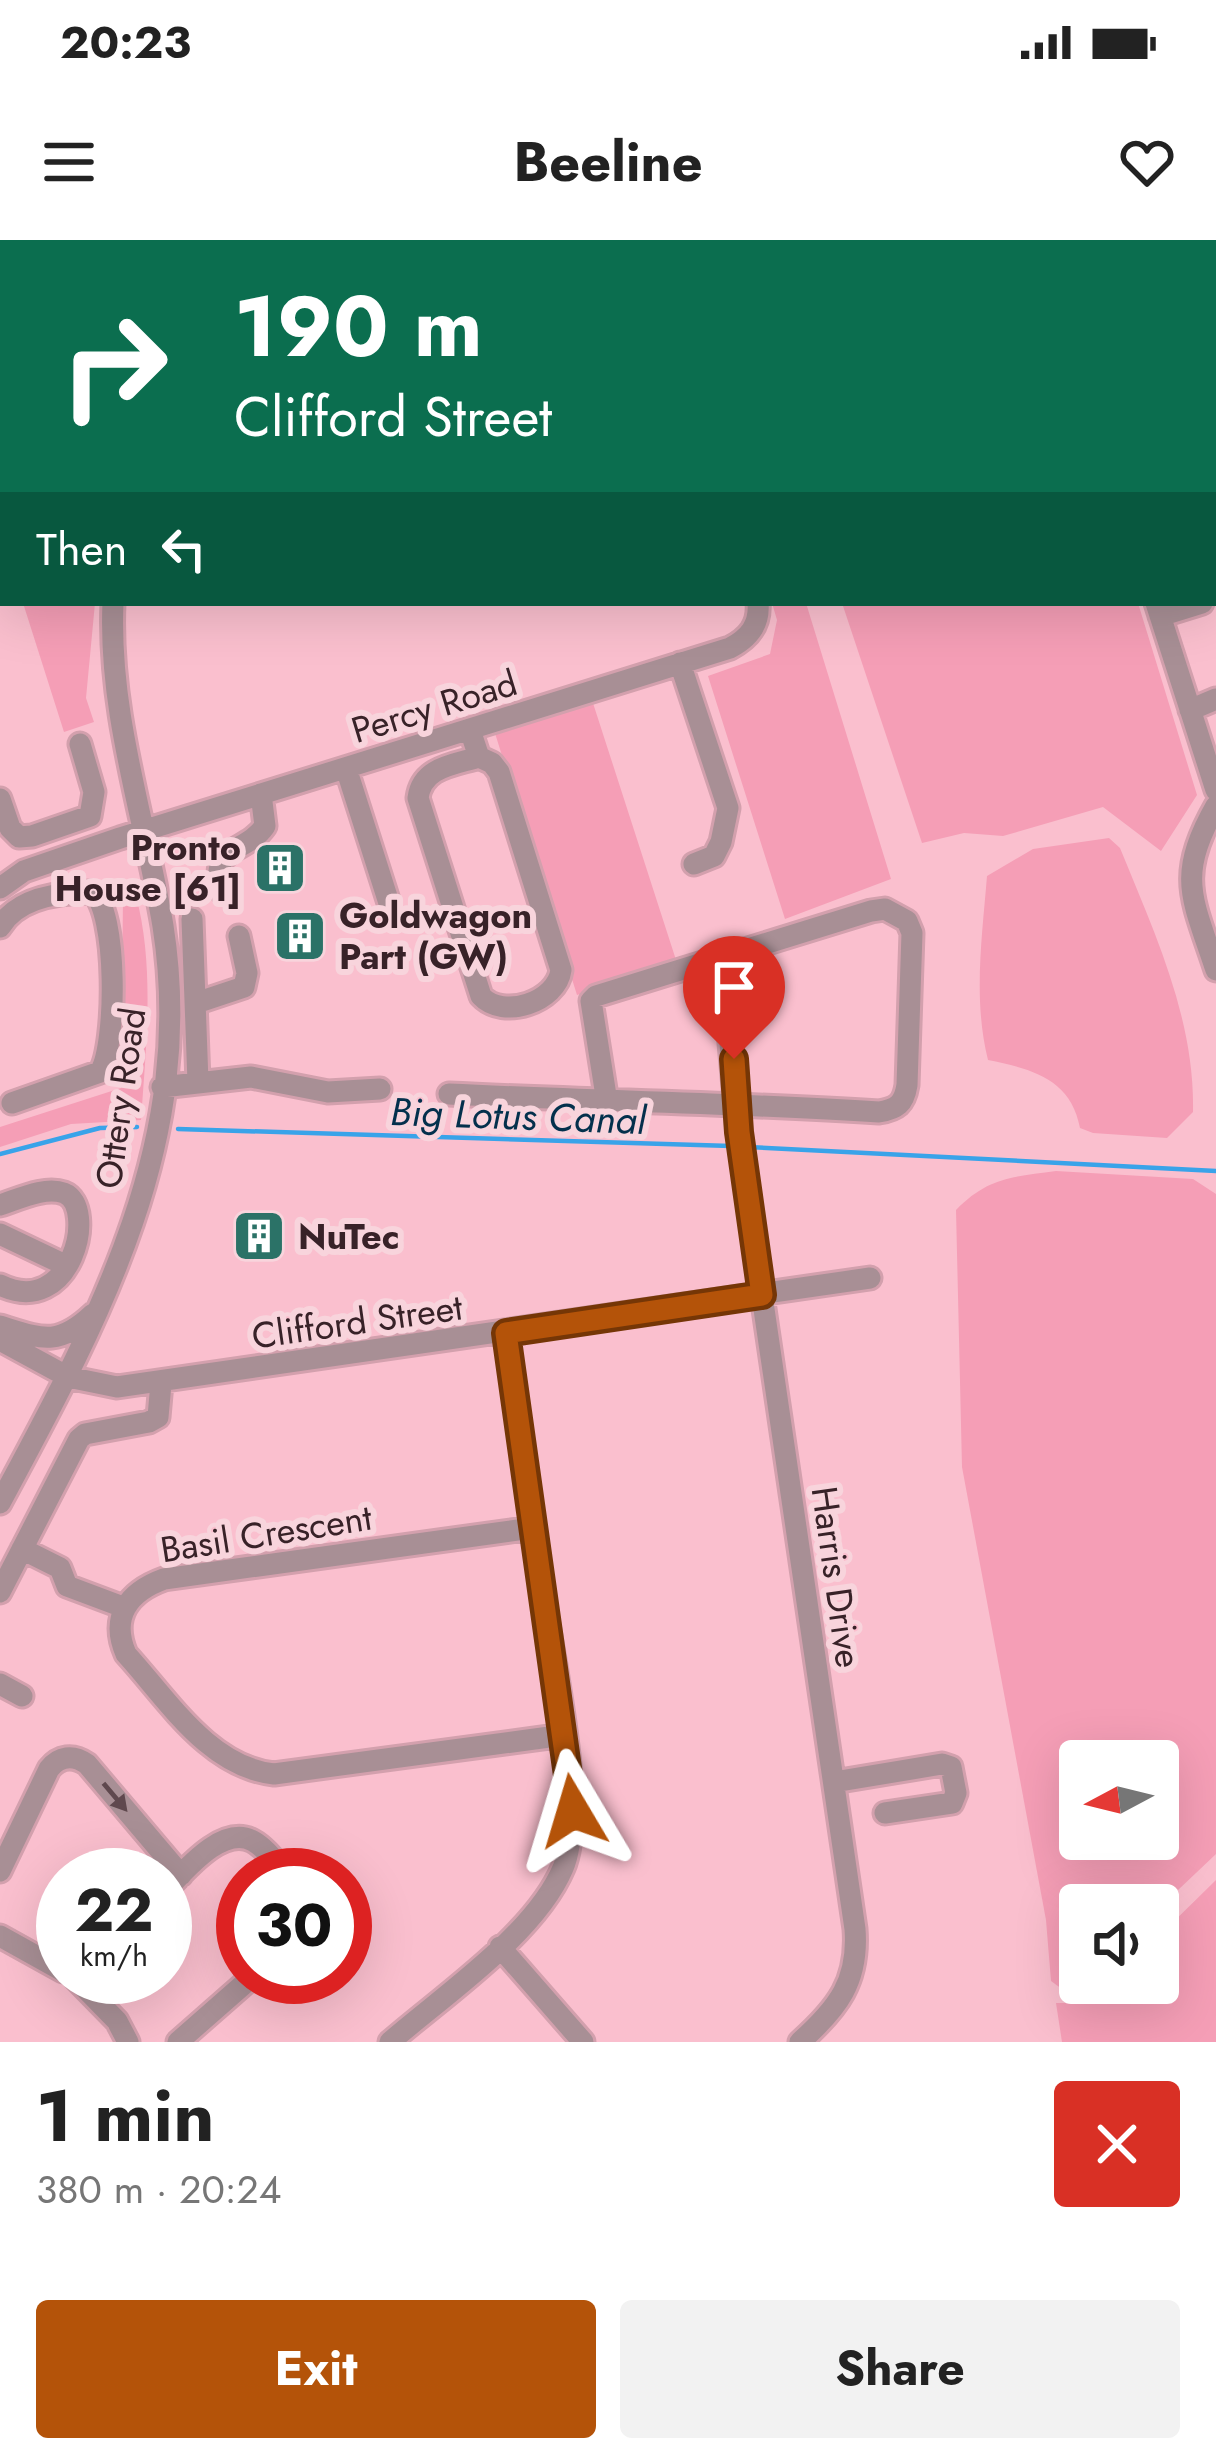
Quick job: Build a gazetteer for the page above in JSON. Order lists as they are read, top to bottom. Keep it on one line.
{"streets":{"street":["Percy Road","Ottery Road","Clifford Street","Basil Crescent","Harris Drive"]},"crossings":[["Percy Road","Ottery Road"],["Ottery Road","Clifford Street"],["Clifford Street","Harris Drive"]],"water":["Big Lotus Canal"],"places":{"building":["Pronto House [61]","Goldwagon Part (GW)","NuTec"]},"north":"left","page":{"status":"20:23","header":"Beeline","turn":["190 m","Clifford Street"],"then":"Then","speed":"22 km/h","limit":"30","heading":["1 min","380 m · 20:24"],"buttons":["Exit","Share"]}}
